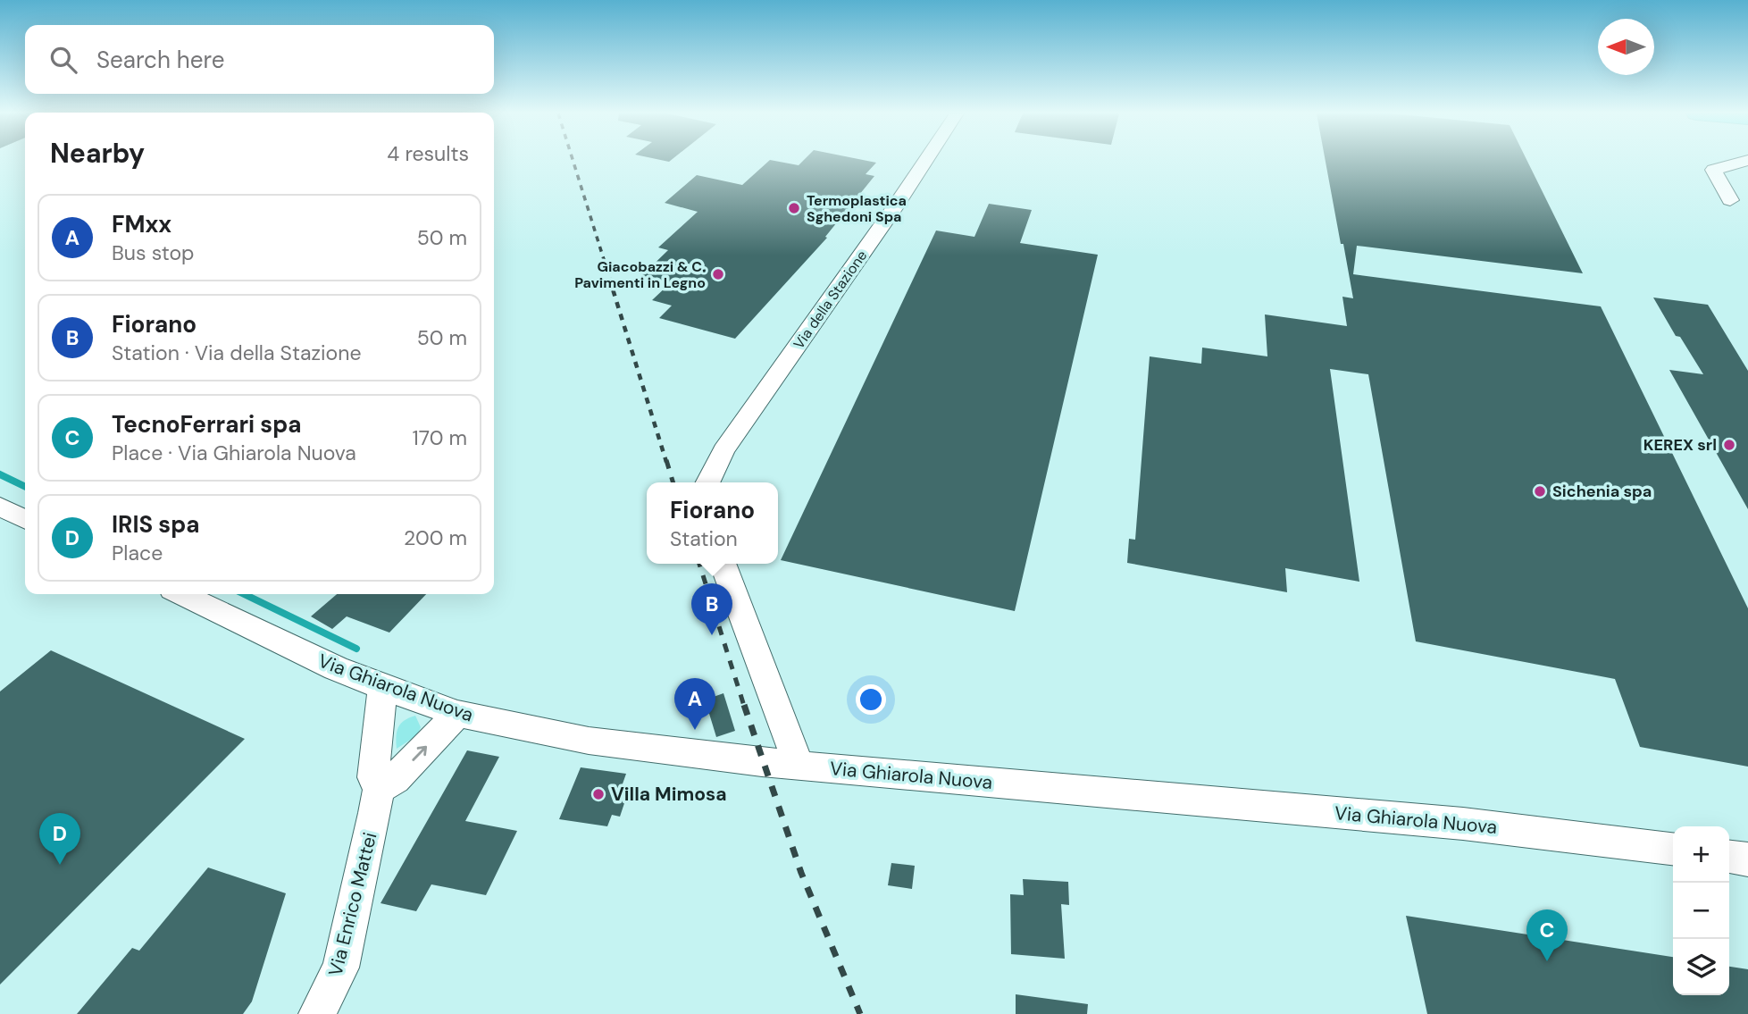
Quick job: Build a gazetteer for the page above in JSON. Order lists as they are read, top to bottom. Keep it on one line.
{"streets":{"street":["Via della Stazione","Via Ghiarola Nuova","Via Enrico Mattei"]},"crossings":[["Via Ghiarola Nuova","Via Enrico Mattei"]],"places":["Termoplastica Sghedoni Spa","Giacobazzi & C. Pavimenti in Legno","KEREX srl","Sichenia spa","Villa Mimosa"],"north":"left","page":{"search":"Search here","heading":["Nearby","4 results"],"list":[{"mark":"A","name":"FMxx","note":"Bus stop","value":"50 m"},{"mark":"B","name":"Fiorano","note":"Station · Via della Stazione","value":"50 m"},{"mark":"C","name":"TecnoFerrari spa","note":"Place · Via Ghiarola Nuova","value":"170 m"},{"mark":"D","name":"IRIS spa","note":"Place","value":"200 m"}],"popup":["Fiorano","Station"],"pins":["B","A","D","C"],"map_buttons":["+","−"]}}
